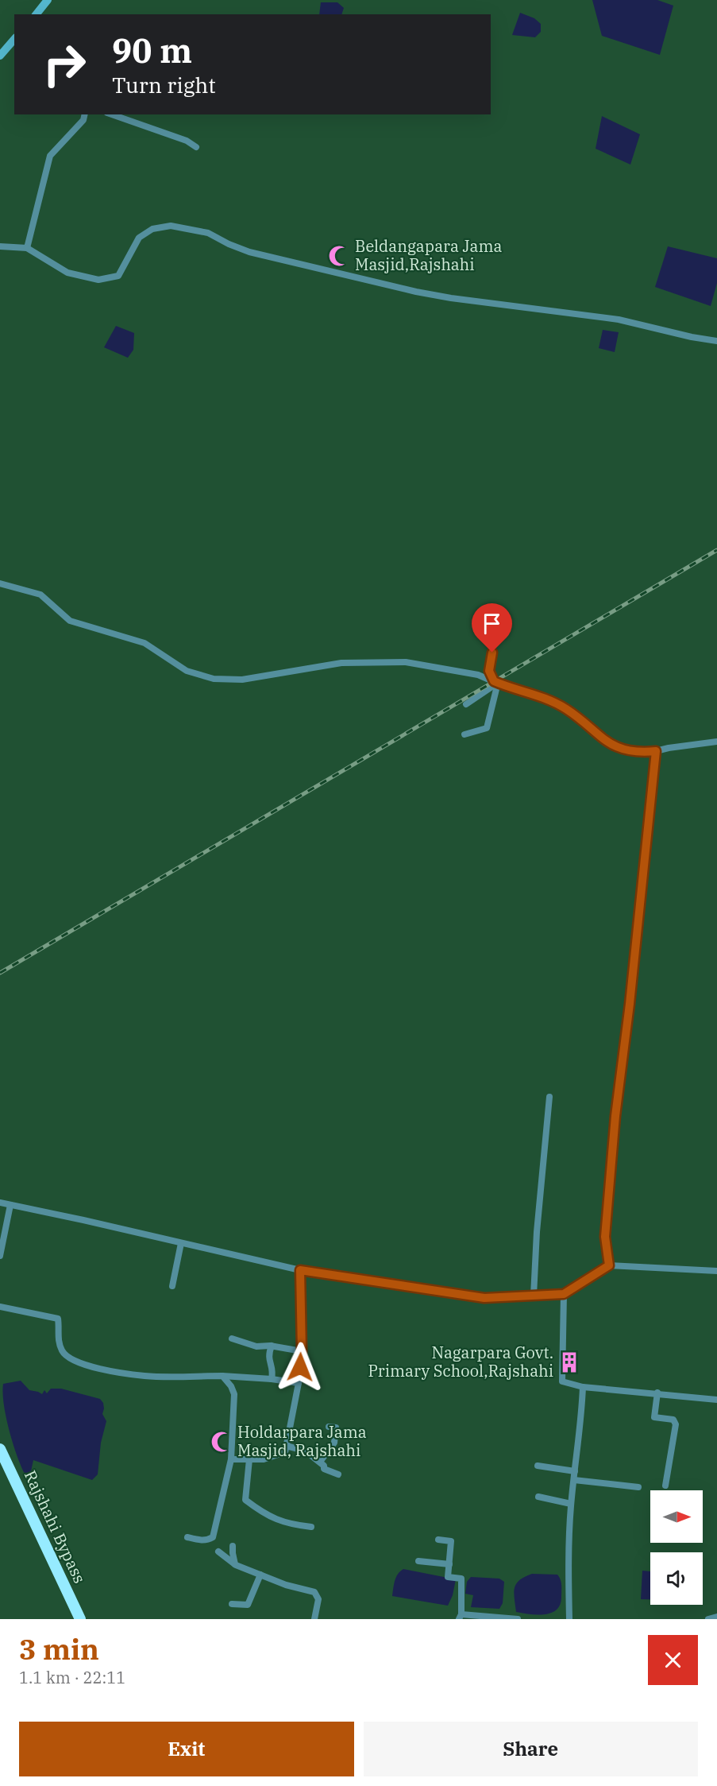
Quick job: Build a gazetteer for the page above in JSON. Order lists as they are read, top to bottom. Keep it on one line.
{"streets":{"highway":["Rajshahi Bypass"]},"places":{"mosque":["Beldangapara Jama Masjid,Rajshahi","Holdarpara Jama Masjid, Rajshahi"],"building":["Nagarpara Govt. Primary School,Rajshahi"]},"north":"right","page":{"turn":["90 m","Turn right"],"heading":["3 min","1.1 km · 22:11"],"buttons":["Exit","Share"]}}
